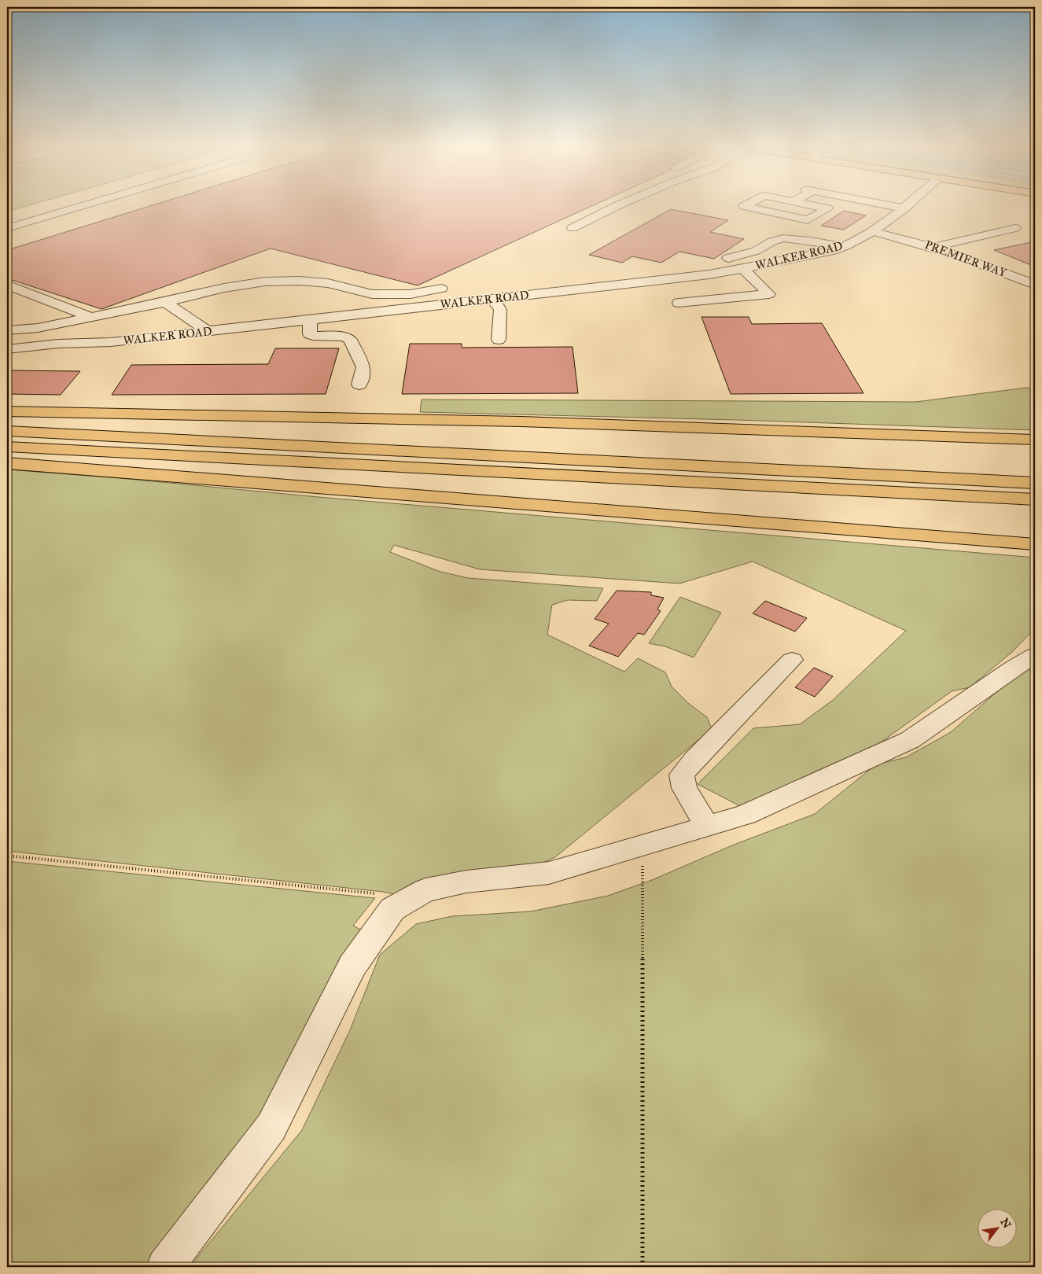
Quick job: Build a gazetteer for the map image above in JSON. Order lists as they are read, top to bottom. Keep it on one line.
{"streets":{"street":["WALKER ROAD","PREMIER WAY"]},"crossings":[["WALKER ROAD","PREMIER WAY"]],"north":"top right"}
